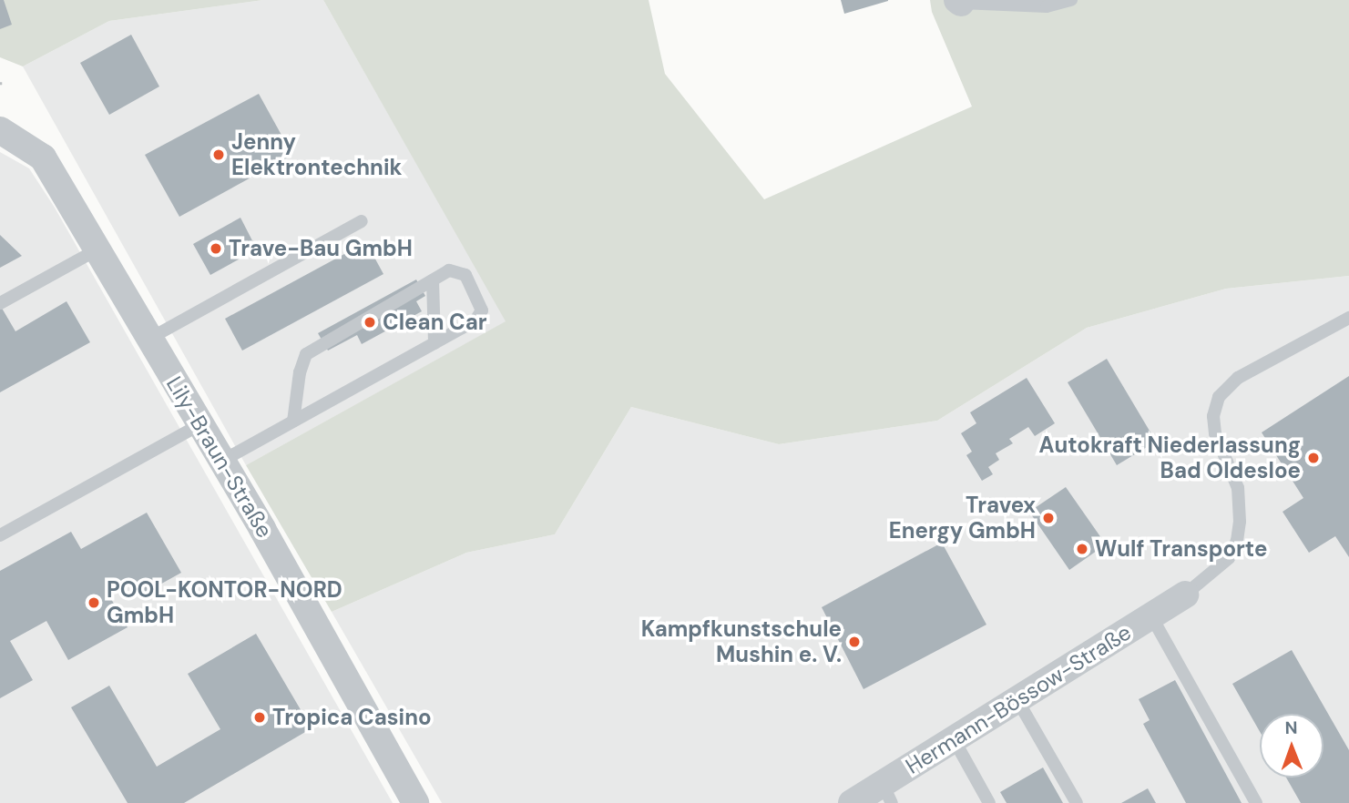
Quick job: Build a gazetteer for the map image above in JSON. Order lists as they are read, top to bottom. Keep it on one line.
{"streets":{"street":["Lily-Braun-Straße","Hermann-Bössow-Straße"]},"places":["Jenny Elektrontechnik","Trave-Bau GmbH","Clean Car","Autokraft Niederlassung Bad Oldesloe","Travex Energy GmbH","Wulf Transporte","POOL-KONTOR-NORD GmbH","Kampfkunstschule Mushin e. V.","Tropica Casino"],"north":"top"}
